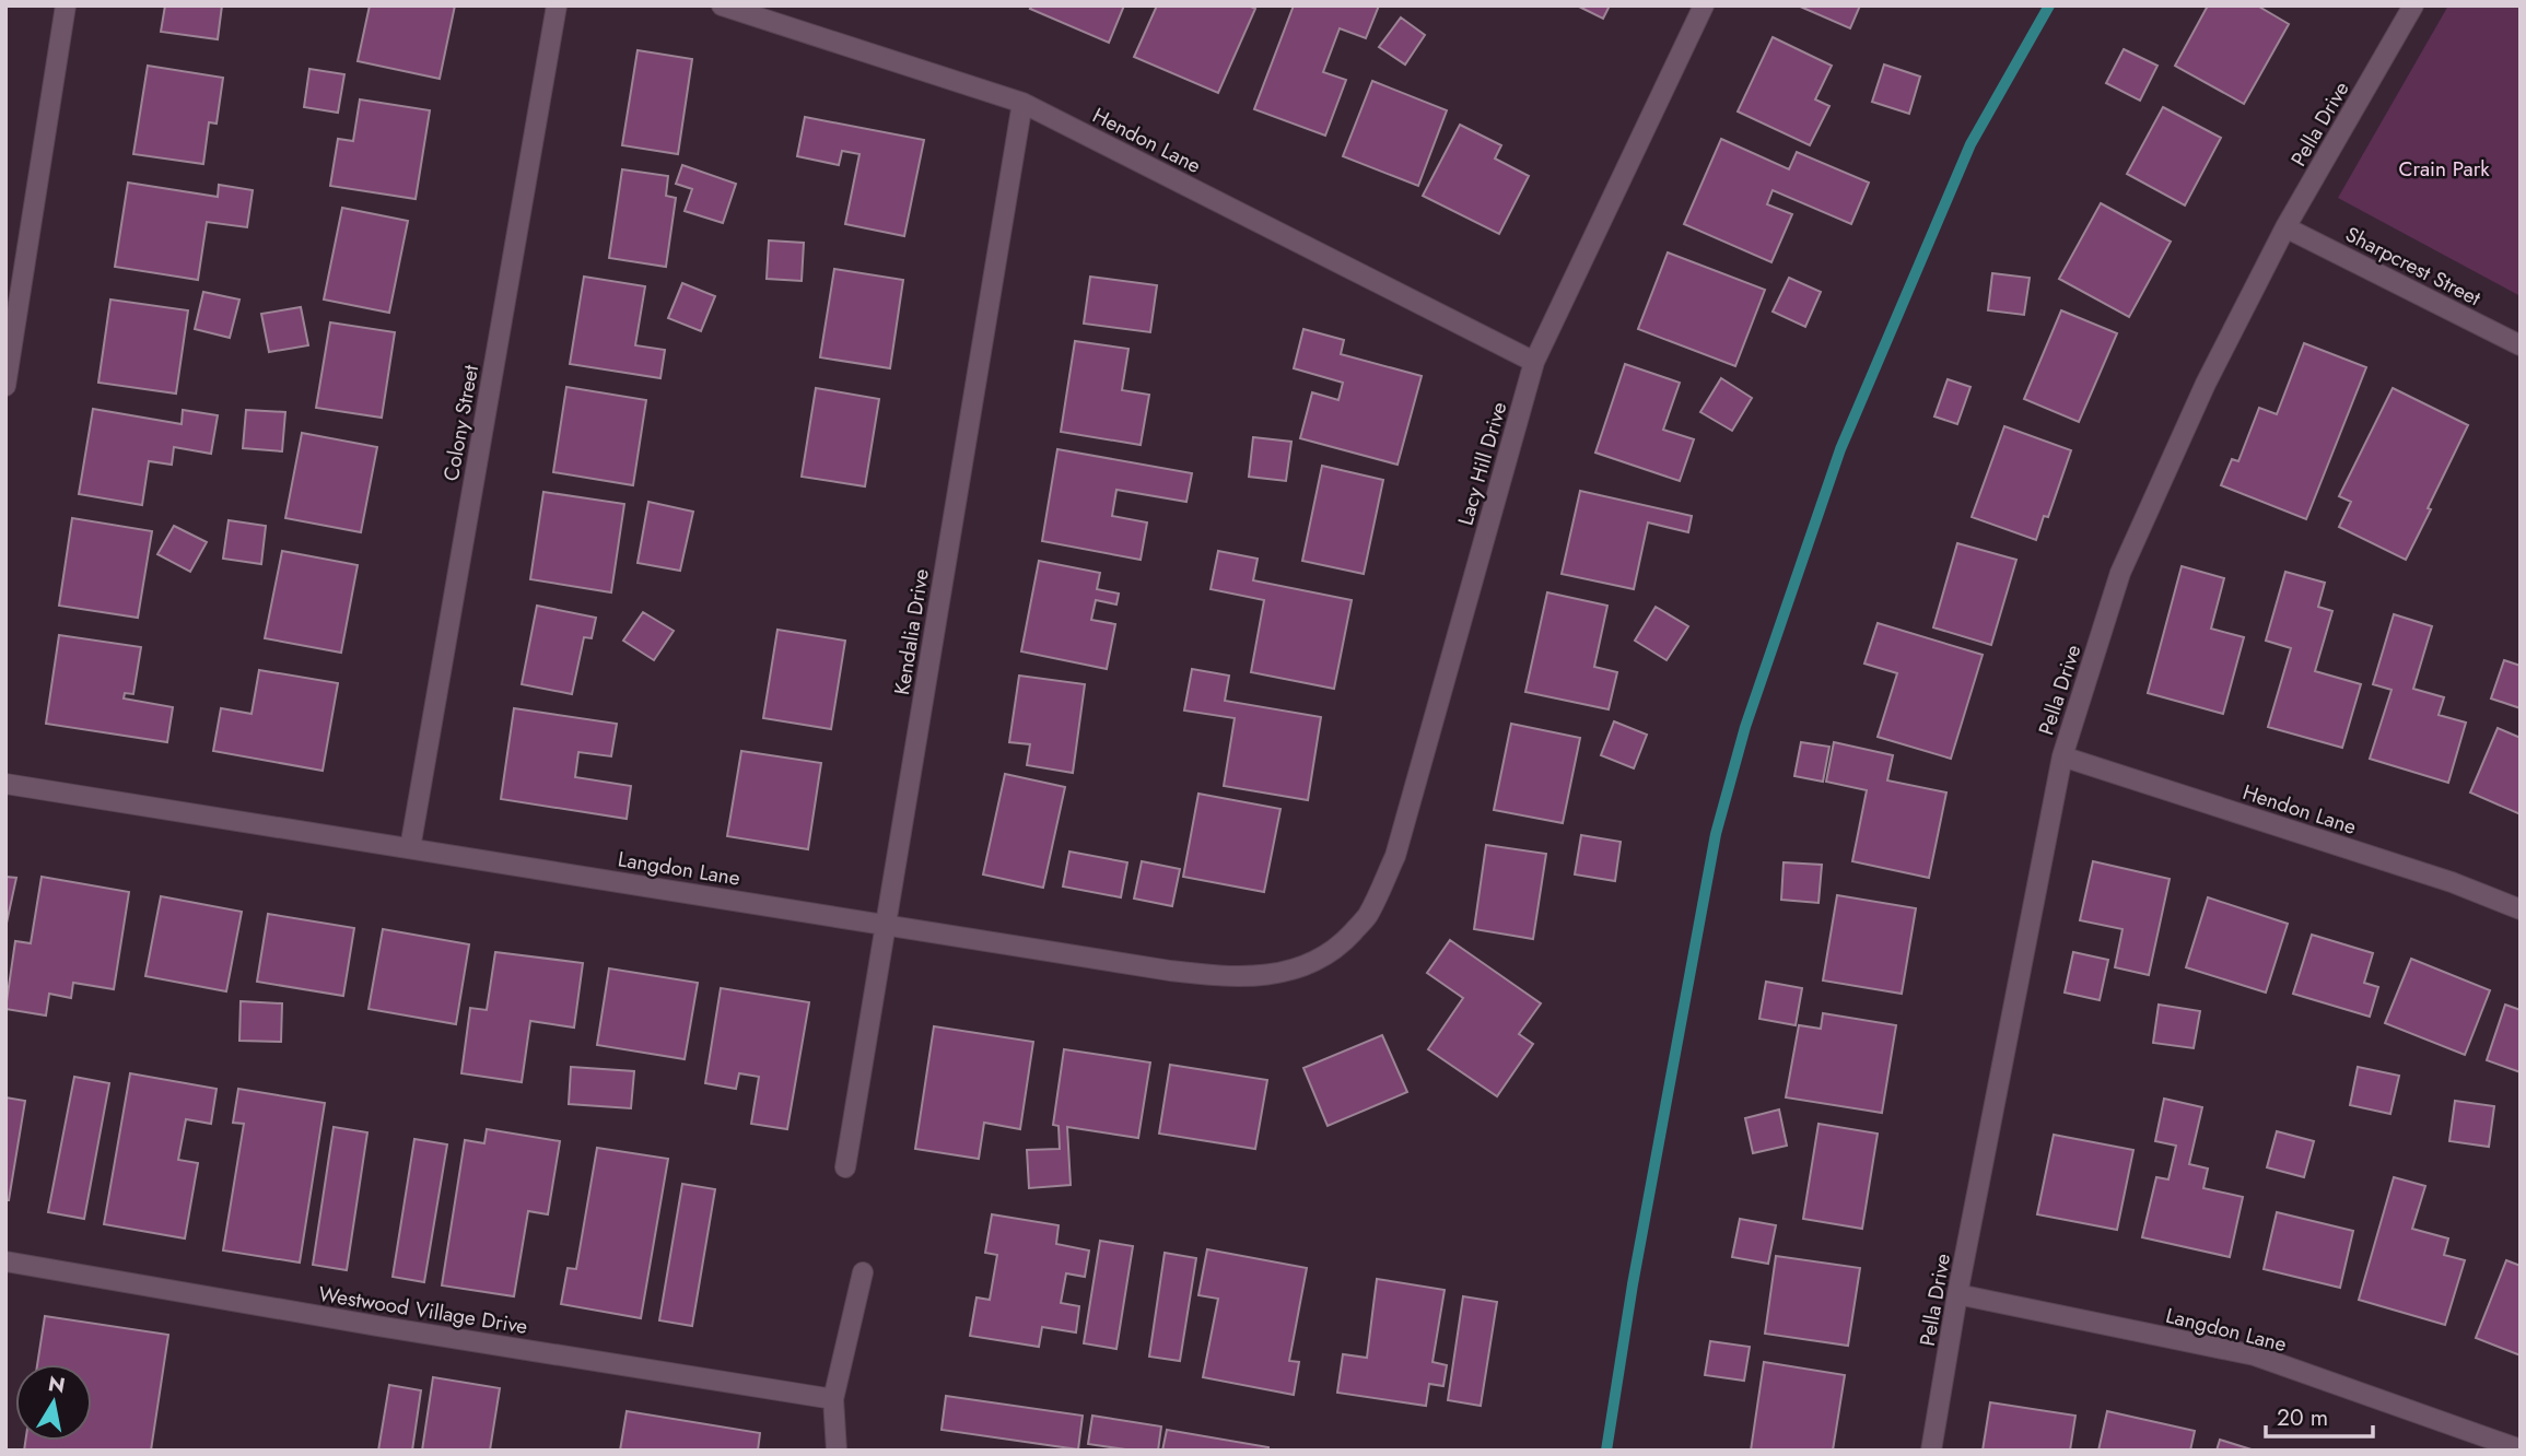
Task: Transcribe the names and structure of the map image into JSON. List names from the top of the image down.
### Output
{
  "streets": {
    "street": [
      "Pella Drive",
      "Hendon Lane",
      "Sharpcrest Street",
      "Colony Street",
      "Lacy Hill Drive",
      "Kendalia Drive",
      "Langdon Lane",
      "Westwood Village Drive"
    ]
  },
  "crossings": [
    ["Pella Drive", "Hendon Lane"],
    ["Pella Drive", "Sharpcrest Street"],
    ["Pella Drive", "Langdon Lane"],
    ["Hendon Lane", "Lacy Hill Drive"],
    ["Hendon Lane", "Kendalia Drive"],
    ["Colony Street", "Langdon Lane"],
    ["Lacy Hill Drive", "Langdon Lane"],
    ["Kendalia Drive", "Langdon Lane"]
  ],
  "parks": ["Crain Park"],
  "scale_bar": "20 m",
  "north": "top"
}
